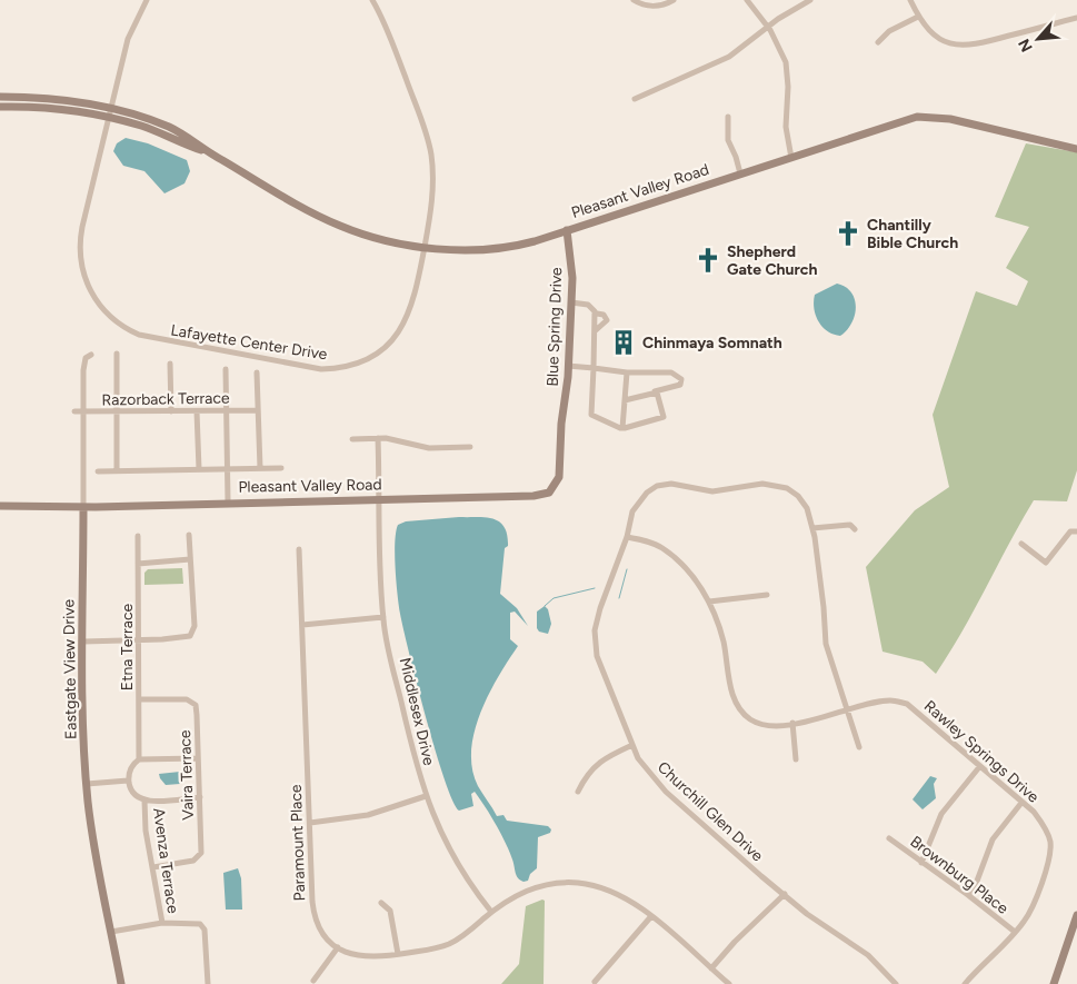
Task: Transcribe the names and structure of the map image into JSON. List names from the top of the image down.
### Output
{
  "streets": {
    "street": [
      "Pleasant Valley Road",
      "Blue Spring Drive",
      "Lafayette Center Drive",
      "Razorback Terrace",
      "Etna Terrace",
      "Eastgate View Drive",
      "Middlesex Drive",
      "Rawley Springs Drive",
      "Vaira Terrace",
      "Churchill Glen Drive",
      "Paramount Place",
      "Avenza Terrace",
      "Brownburg Place"
    ]
  },
  "crossings": [
    ["Pleasant Valley Road", "Blue Spring Drive"],
    ["Pleasant Valley Road", "Lafayette Center Drive"],
    ["Pleasant Valley Road", "Eastgate View Drive"],
    ["Pleasant Valley Road", "Middlesex Drive"],
    ["Razorback Terrace", "Eastgate View Drive"],
    ["Etna Terrace", "Vaira Terrace"],
    ["Rawley Springs Drive", "Churchill Glen Drive"],
    ["Rawley Springs Drive", "Brownburg Place"],
    ["Vaira Terrace", "Avenza Terrace"]
  ],
  "places": {
    "church": ["Chantilly Bible Church", "Shepherd Gate Church"],
    "building": ["Chinmaya Somnath"]
  },
  "north": "bottom left"
}
